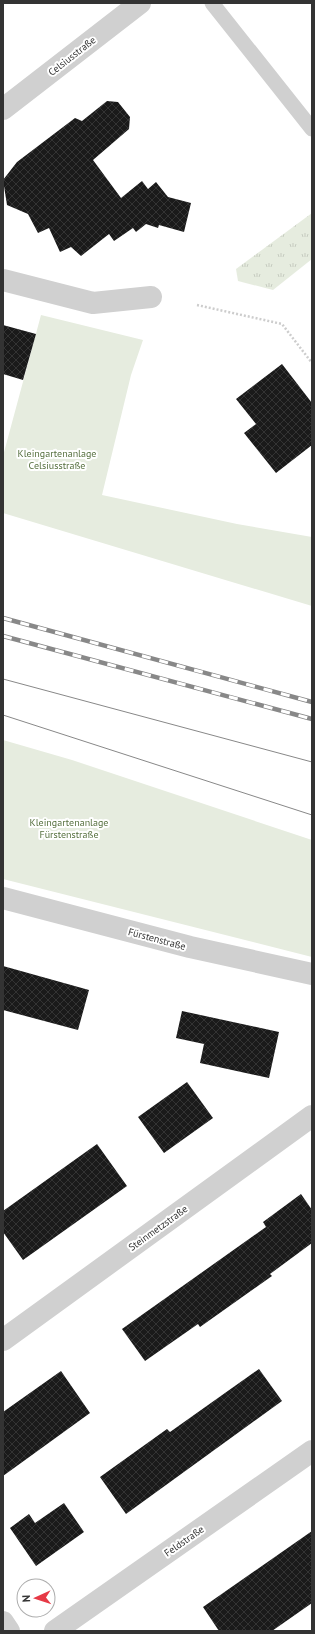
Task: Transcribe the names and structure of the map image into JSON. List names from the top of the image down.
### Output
{
  "streets": {
    "street": [
      "Celsiusstraße",
      "Fürstenstraße",
      "Steinmetzstraße",
      "Feldstraße"
    ]
  },
  "parks": ["Kleingartenanlage Celsiusstraße", "Kleingartenanlage Fürstenstraße"],
  "north": "left"
}
